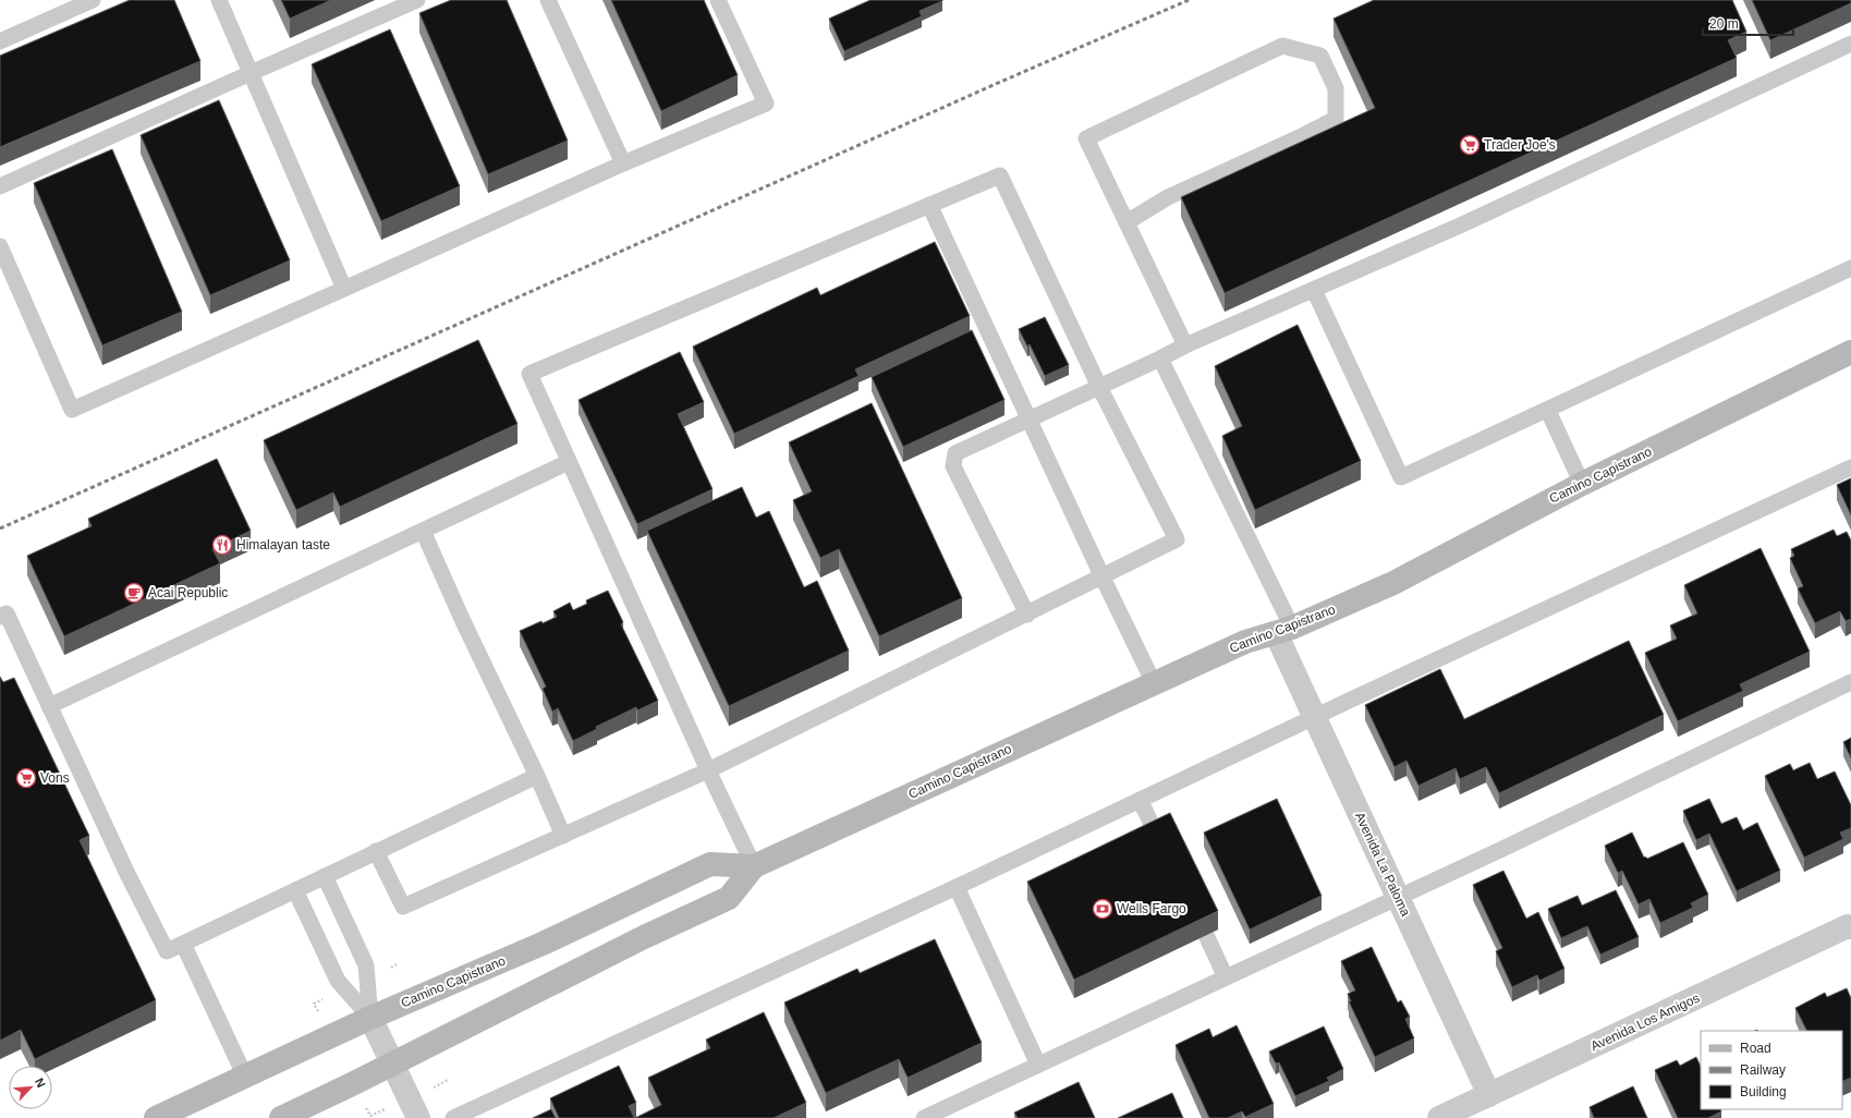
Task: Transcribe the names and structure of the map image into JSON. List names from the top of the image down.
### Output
{
  "streets": {
    "main road": ["Camino Capistrano"],
    "street": ["Avenida La Paloma", "Avenida Los Amigos"]
  },
  "crossings": [
    ["Camino Capistrano", "Avenida La Paloma"],
    ["Avenida La Paloma", "Avenida Los Amigos"]
  ],
  "places": {
    "supermarket": ["Trader Joe's", "Vons"],
    "restaurant": ["Himalayan taste"],
    "cafe": ["Acai Republic"],
    "bank": ["Wells Fargo"]
  },
  "legend": ["Road", "Railway", "Building"],
  "scale_bar": "20 m",
  "north": "top right"
}
